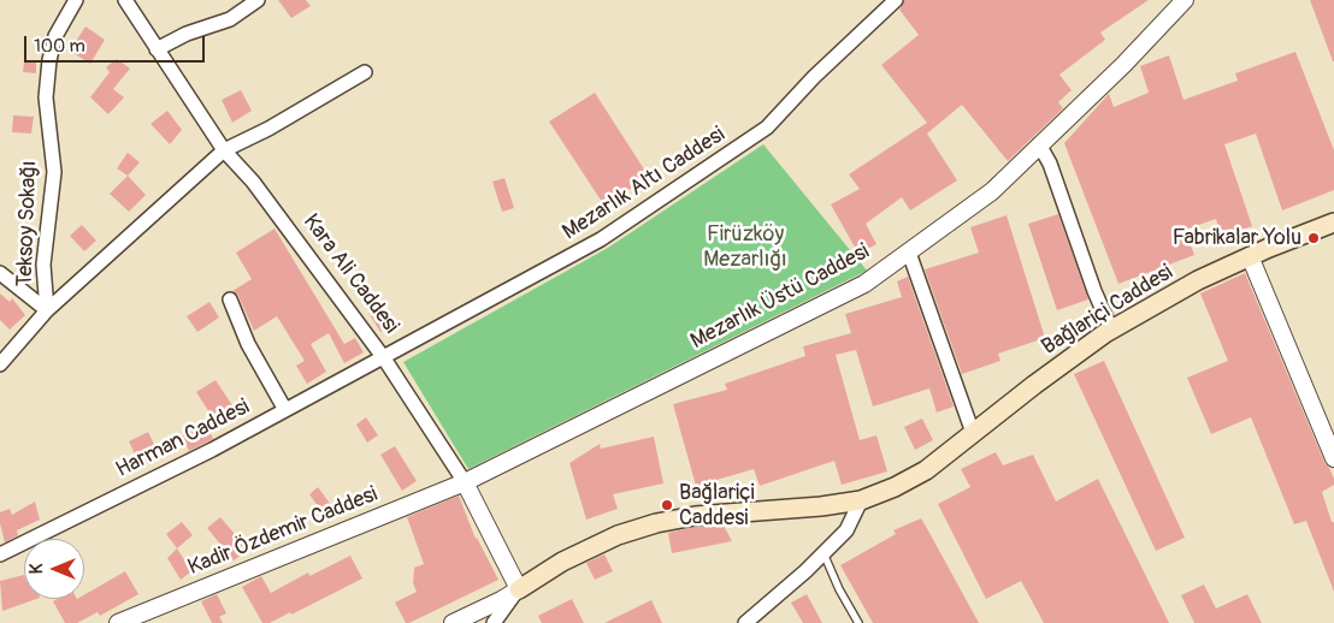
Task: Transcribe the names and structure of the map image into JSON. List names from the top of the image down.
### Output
{
  "streets": {
    "main road": ["Bağlariçi Caddesi"],
    "street": [
      "Mezarlık Altı Caddesi",
      "Teksoy Sokağı",
      "Kara Ali Caddesi",
      "Mezarlık Üstü Caddesi",
      "Harman Caddesi",
      "Kadir Özdemir Caddesi"
    ]
  },
  "crossings": [
    ["Mezarlık Altı Caddesi", "Kara Ali Caddesi"],
    ["Mezarlık Altı Caddesi", "Harman Caddesi"],
    ["Kara Ali Caddesi", "Mezarlık Üstü Caddesi"],
    ["Kara Ali Caddesi", "Bağlariçi Caddesi"],
    ["Kara Ali Caddesi", "Harman Caddesi"],
    ["Kara Ali Caddesi", "Kadir Özdemir Caddesi"],
    ["Mezarlık Üstü Caddesi", "Kadir Özdemir Caddesi"]
  ],
  "parks": ["Firüzköy Mezarlığı"],
  "places": ["Fabrikalar Yolu", "Bağlariçi Caddesi"],
  "scale_bar": "100 m",
  "north": "left"
}
